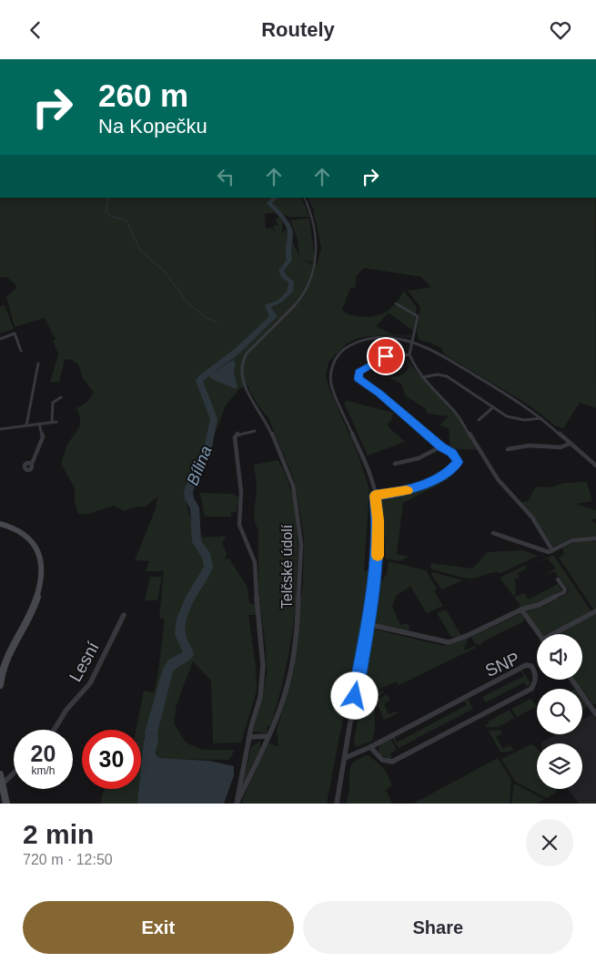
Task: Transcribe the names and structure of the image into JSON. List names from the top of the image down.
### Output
{
  "streets": {
    "street": ["Telčské údolí", "Lesní", "SNP"]
  },
  "water": ["Bílina"],
  "page": {
    "header": "Routely",
    "turn": ["260 m", "Na Kopečku"],
    "speed": "20 km/h",
    "limit": "30",
    "heading": ["2 min", "720 m · 12:50"],
    "buttons": ["Exit", "Share"]
  }
}
